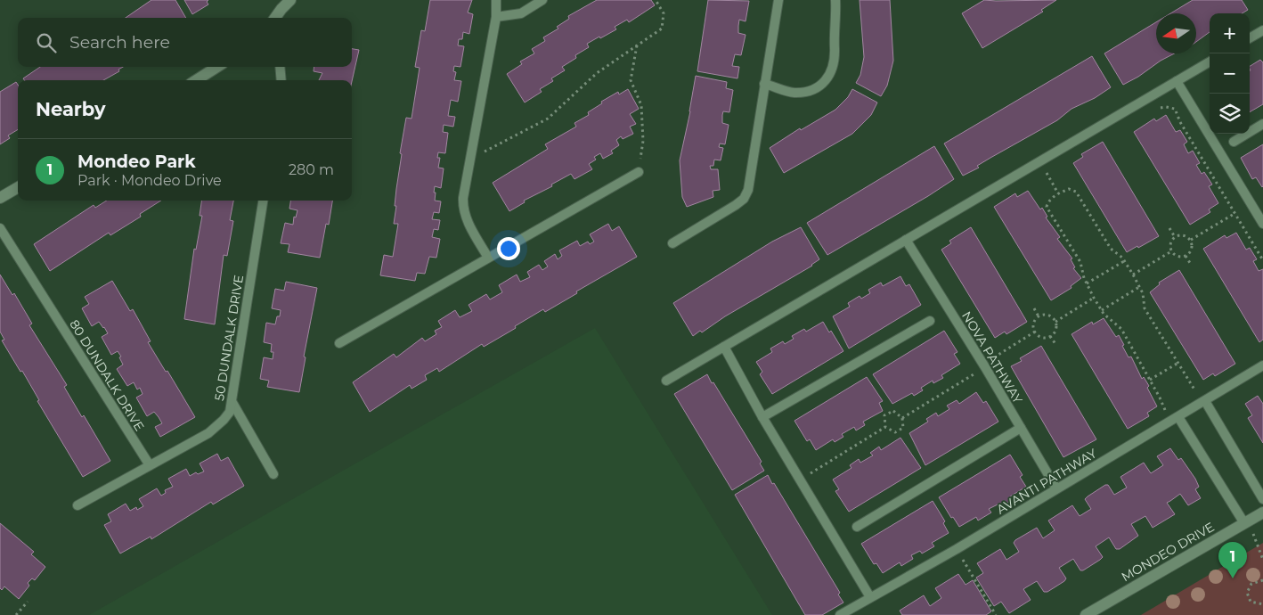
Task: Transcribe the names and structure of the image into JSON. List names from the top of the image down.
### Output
{
  "streets": {
    "street": ["MONDEO DRIVE"],
    "lane": [
      "50 DUNDALK DRIVE",
      "NOVA PATHWAY",
      "80 DUNDALK DRIVE",
      "AVANTI PATHWAY"
    ]
  },
  "crossings": [
    ["50 DUNDALK DRIVE", "80 DUNDALK DRIVE"],
    ["NOVA PATHWAY", "AVANTI PATHWAY"]
  ],
  "north": "left",
  "page": {
    "map_buttons": ["+", "−"],
    "search": "Search here",
    "heading": "Nearby",
    "list": [
      {
        "mark": "1",
        "name": "Mondeo Park",
        "note": "Park · Mondeo Drive",
        "value": "280 m"
      }
    ],
    "pins": "1"
  }
}
